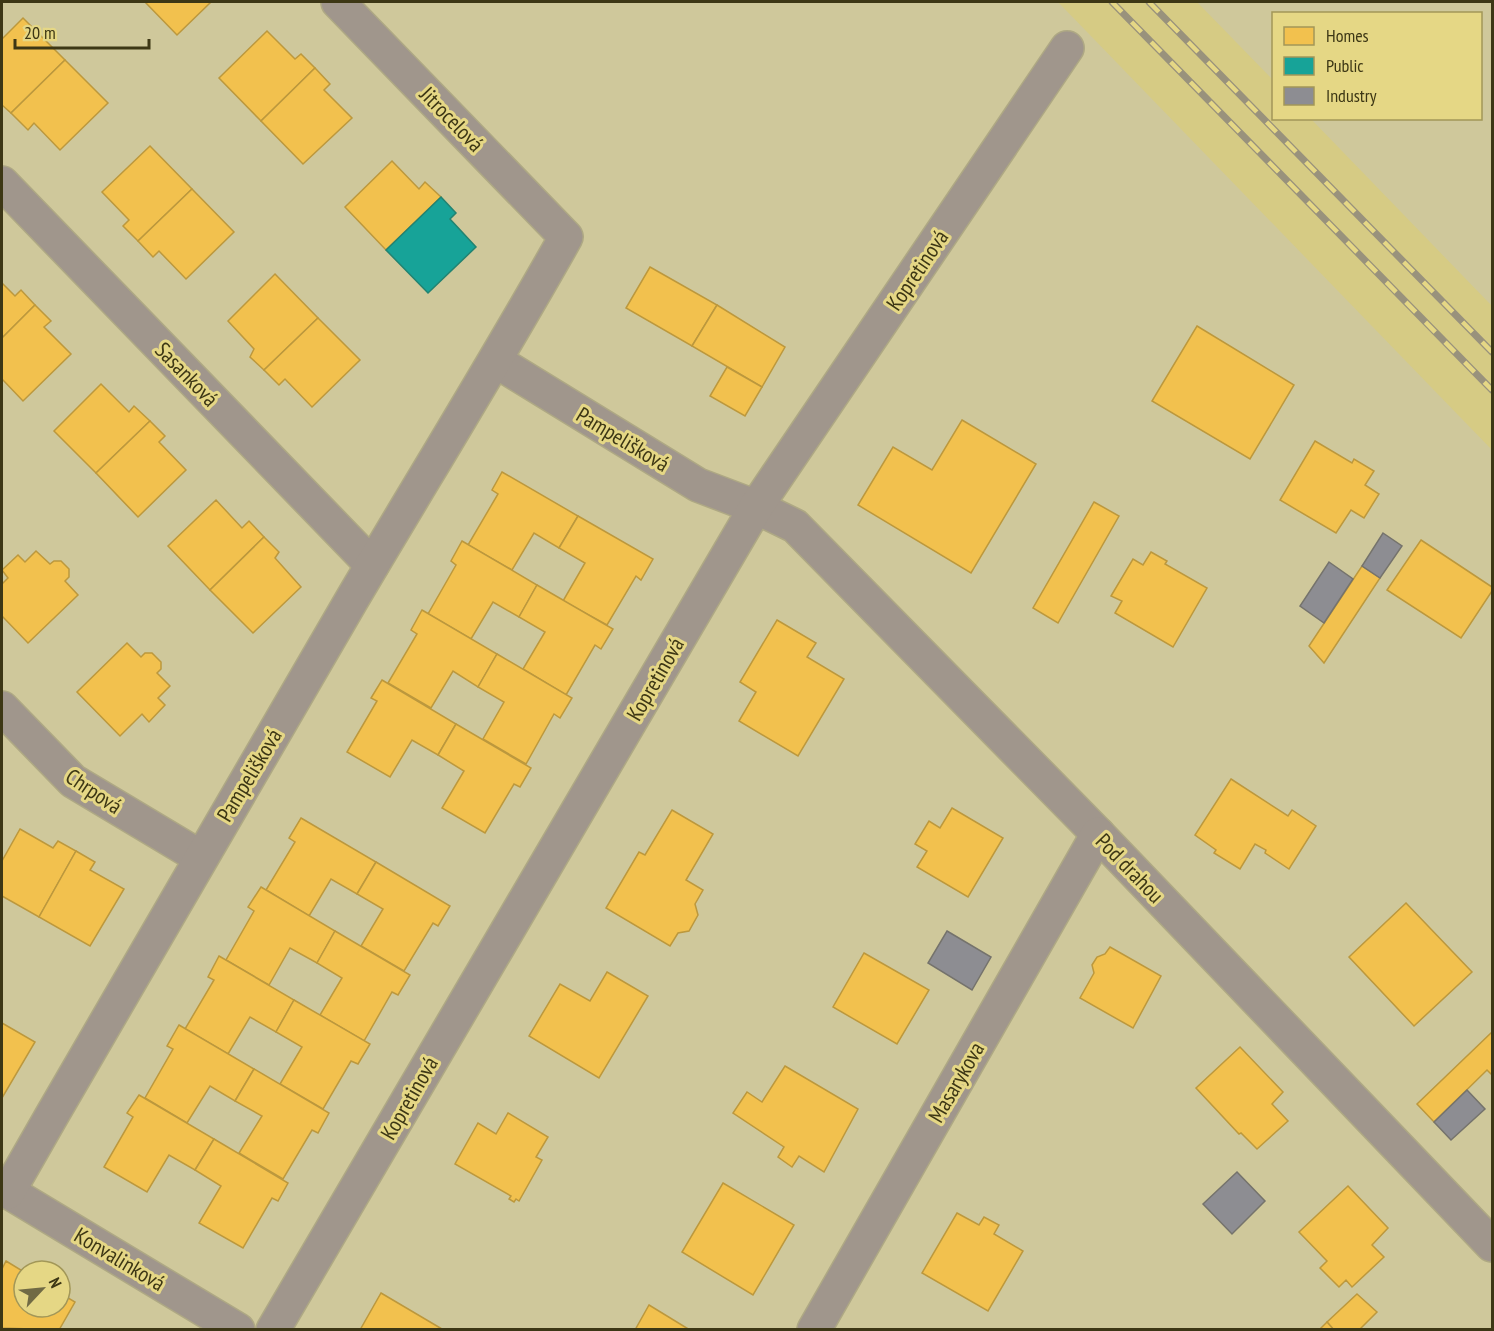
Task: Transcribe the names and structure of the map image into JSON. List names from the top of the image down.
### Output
{
  "streets": {
    "street": [
      "Jitrocelová",
      "Kopretinová",
      "Sasanková",
      "Pampelišková",
      "Chrpová",
      "Pod drahou",
      "Masarykova",
      "Konvalinková"
    ]
  },
  "crossings": [
    ["Jitrocelová", "Pampelišková"],
    ["Kopretinová", "Pampelišková"],
    ["Kopretinová", "Pod drahou"],
    ["Sasanková", "Pampelišková"],
    ["Pampelišková", "Chrpová"],
    ["Pampelišková", "Pod drahou"],
    ["Pampelišková", "Konvalinková"],
    ["Pod drahou", "Masarykova"]
  ],
  "legend": ["Homes", "Public", "Industry"],
  "scale_bar": "20 m",
  "north": "top right"
}
